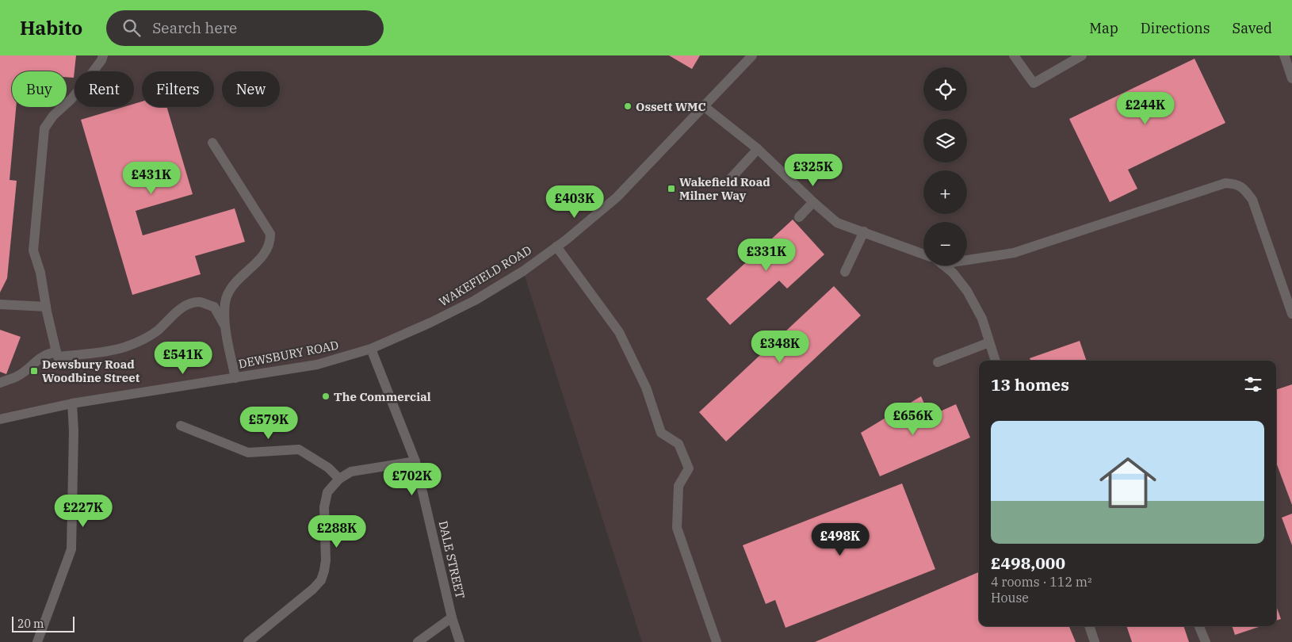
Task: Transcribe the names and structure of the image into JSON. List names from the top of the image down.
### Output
{
  "streets": {
    "street": ["WAKEFIELD ROAD", "DEWSBURY ROAD", "DALE STREET"]
  },
  "crossings": [
    ["WAKEFIELD ROAD", "DEWSBURY ROAD"],
    ["WAKEFIELD ROAD", "DALE STREET"],
    ["DEWSBURY ROAD", "DALE STREET"]
  ],
  "places": {
    "other": ["Ossett WMC", "The Commercial"],
    "transit": ["Wakefield Road Milner Way", "Dewsbury Road Woodbine Street"]
  },
  "scale_bar": "20 m",
  "page": {
    "header": "Habito",
    "search": "Search here",
    "nav": ["Map", "Directions", "Saved"],
    "map_buttons": ["+", "−"],
    "chip": [
      "Buy",
      "Rent",
      "Filters",
      "New"
    ],
    "price": [
      "£244K",
      "£325K",
      "£431K",
      "£403K",
      "£331K",
      "£348K",
      "£541K",
      "£656K",
      "£579K",
      "£702K",
      "£227K",
      "£288K",
      "£498K"
    ],
    "heading": "13 homes",
    "list": [
      {
        "name": "£498,000",
        "note": "4 rooms · 112 m² · House"
      }
    ],
    "scale": "20 m"
  }
}
